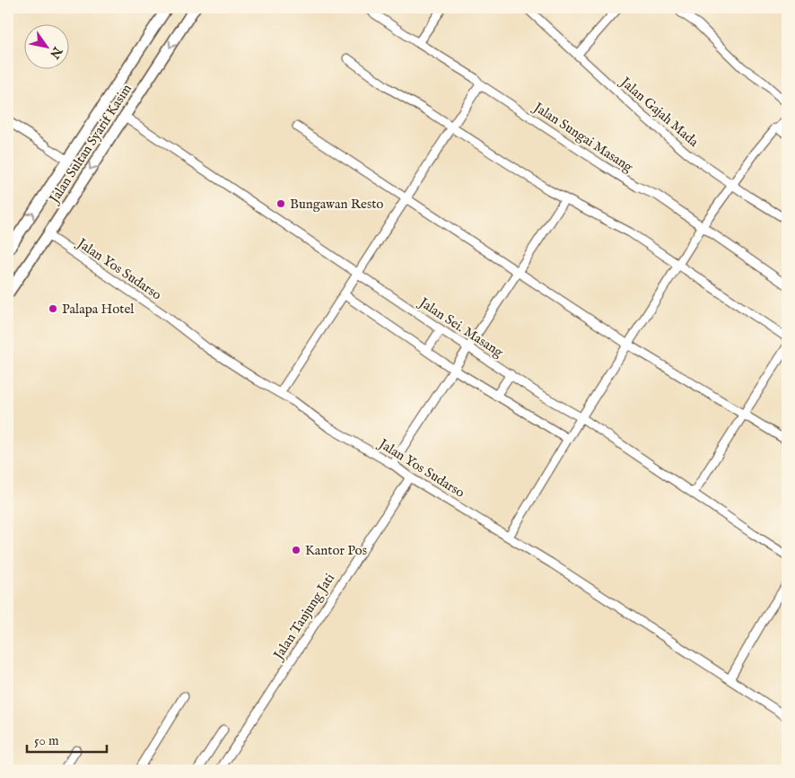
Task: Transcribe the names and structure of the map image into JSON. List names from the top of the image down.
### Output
{
  "streets": {
    "street": [
      "Jalan Gajah Mada",
      "Jalan Sungai Masang",
      "Jalan Sultan Syarif Kasim",
      "Jalan Yos Sudarso",
      "Jalan Sei. Masang",
      "Jalan Tanjung Jati"
    ]
  },
  "crossings": [
    ["Jalan Sultan Syarif Kasim", "Jalan Yos Sudarso"],
    ["Jalan Sultan Syarif Kasim", "Jalan Sei. Masang"],
    ["Jalan Yos Sudarso", "Jalan Tanjung Jati"]
  ],
  "places": ["Bungawan Resto", "Palapa Hotel", "Kantor Pos"],
  "scale_bar": "50 m",
  "north": "bottom right"
}
